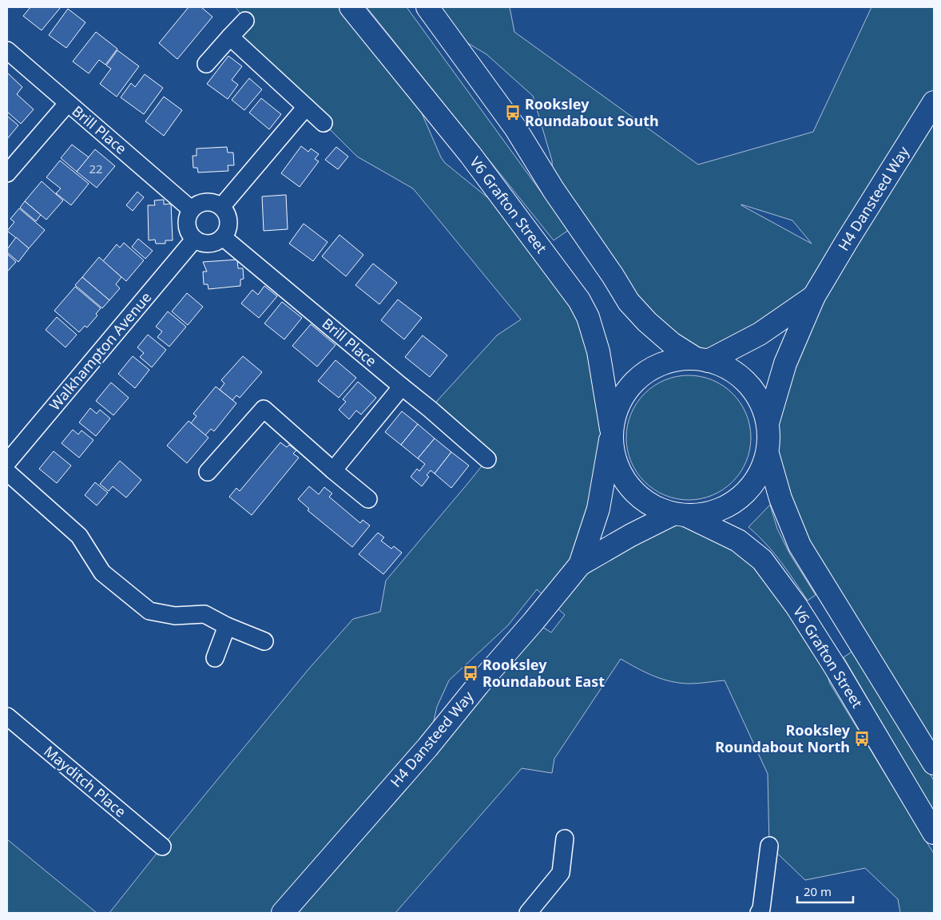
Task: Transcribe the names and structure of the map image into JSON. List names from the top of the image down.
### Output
{
  "streets": {
    "street": [
      "Brill Place",
      "H4 Dansteed Way",
      "V6 Grafton Street",
      "Walkhampton Avenue",
      "Mayditch Place"
    ]
  },
  "crossings": [
    ["Brill Place", "Walkhampton Avenue"],
    ["H4 Dansteed Way", "V6 Grafton Street"]
  ],
  "places": {
    "bus stop": ["Rooksley Roundabout South", "Rooksley Roundabout East", "Rooksley Roundabout North"]
  },
  "house_numbers": ["22"],
  "scale_bar": "20 m"
}
